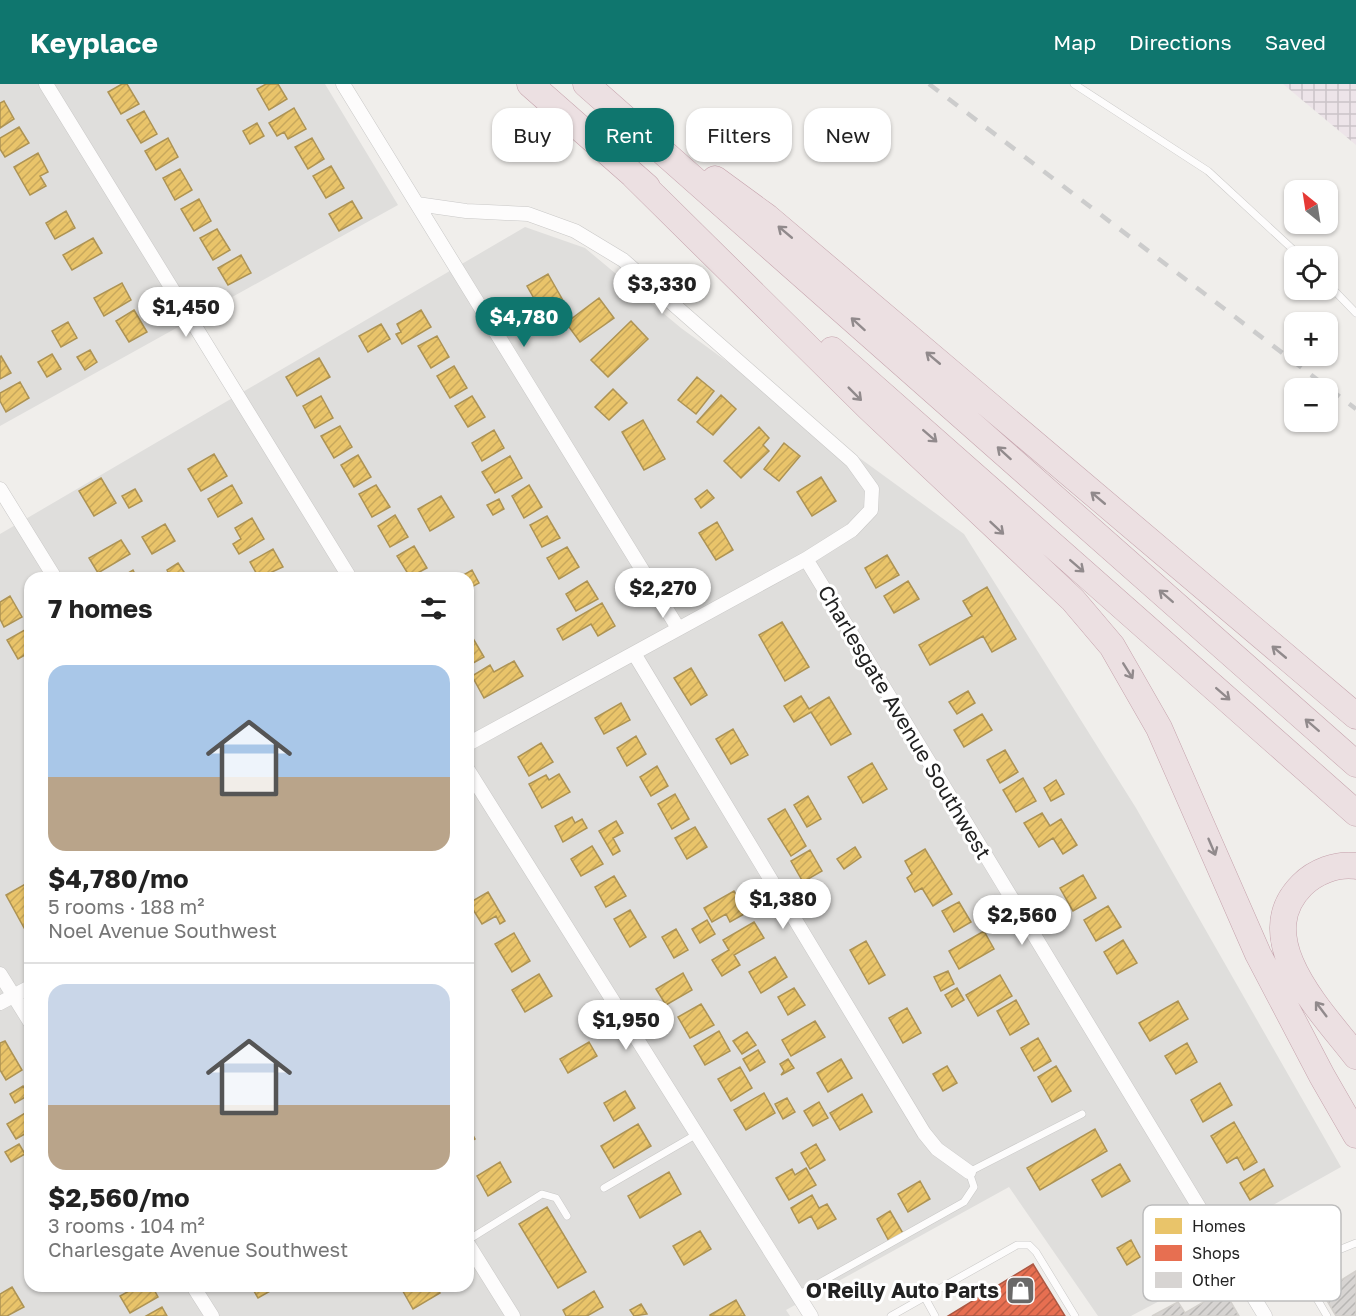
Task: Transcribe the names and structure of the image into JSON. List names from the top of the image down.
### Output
{
  "streets": {
    "street": ["Charlesgate Avenue Southwest"]
  },
  "places": {
    "shop": ["O'Reilly Auto Parts"]
  },
  "legend": ["Homes", "Shops", "Other"],
  "north": "top left",
  "page": {
    "header": "Keyplace",
    "nav": ["Map", "Directions", "Saved"],
    "chip": [
      "Buy",
      "Rent",
      "Filters",
      "New"
    ],
    "map_buttons": ["+", "−"],
    "price": [
      "$3,330",
      "$1,450",
      "$4,780",
      "$2,270",
      "$1,380",
      "$2,560",
      "$1,950"
    ],
    "heading": "7 homes",
    "list": [
      {
        "name": "$4,780/mo",
        "note": "5 rooms · 188 m² · Noel Avenue Southwest"
      },
      {
        "name": "$2,560/mo",
        "note": "3 rooms · 104 m² · Charlesgate Avenue Southwest"
      }
    ]
  }
}
